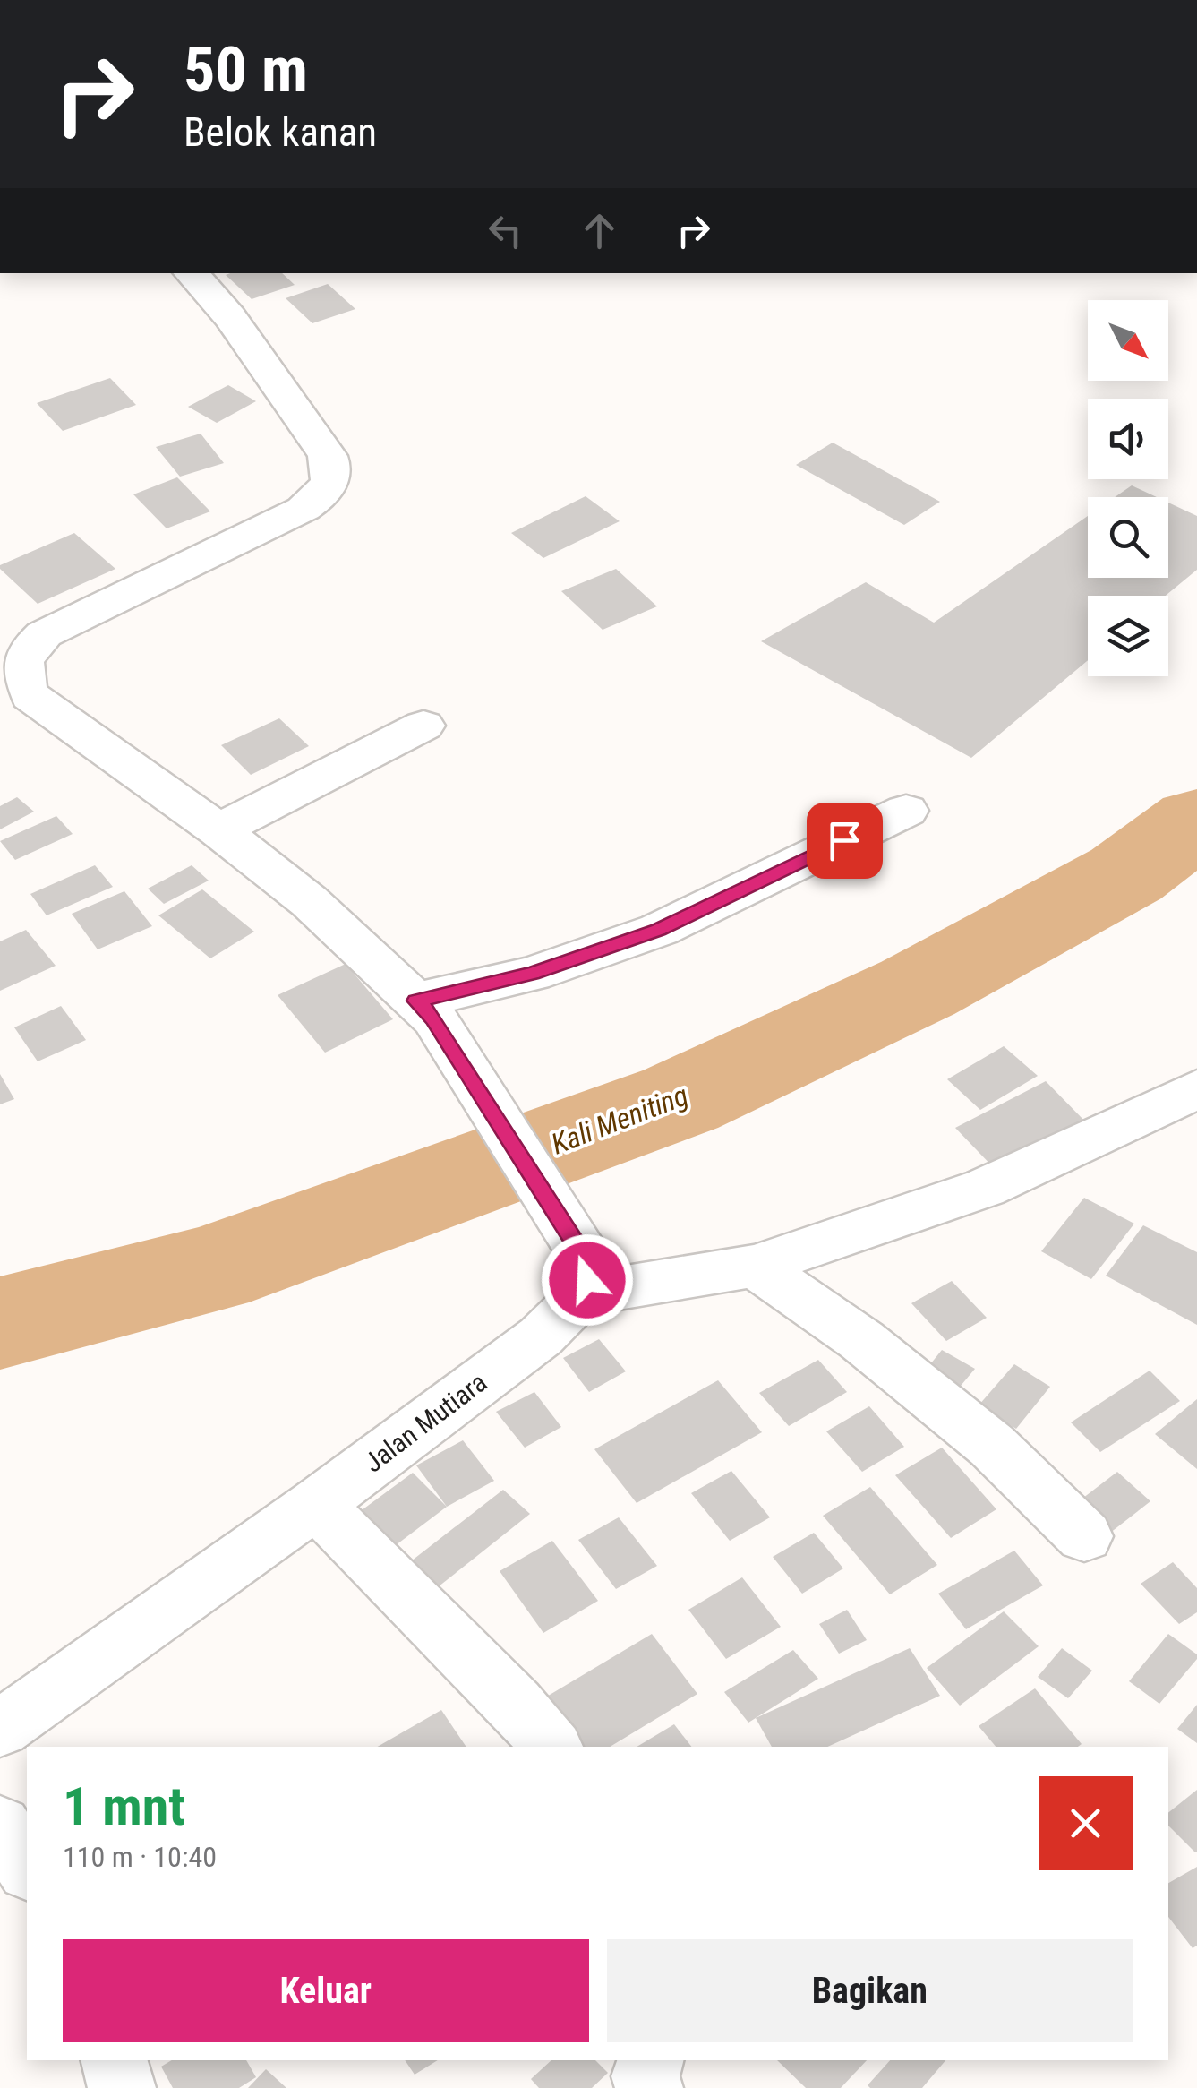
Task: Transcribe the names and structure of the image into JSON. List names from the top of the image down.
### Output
{
  "streets": {
    "street": ["Jalan Mutiara"]
  },
  "water": ["Kali Meniting"],
  "north": "bottom right",
  "page": {
    "turn": ["50 m", "Belok kanan"],
    "heading": ["1 mnt", "110 m · 10:40"],
    "buttons": ["Keluar", "Bagikan"]
  }
}
